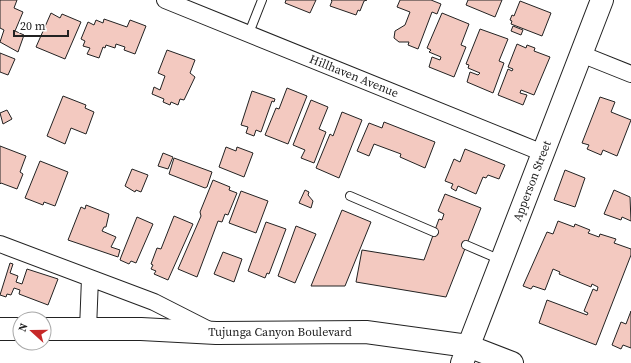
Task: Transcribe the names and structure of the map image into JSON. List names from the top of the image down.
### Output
{
  "streets": {
    "street": ["Hillhaven Avenue", "Apperson Street", "Tujunga Canyon Boulevard"]
  },
  "crossings": [
    ["Hillhaven Avenue", "Apperson Street"],
    ["Apperson Street", "Tujunga Canyon Boulevard"]
  ],
  "scale_bar": "20 m",
  "north": "left"
}
